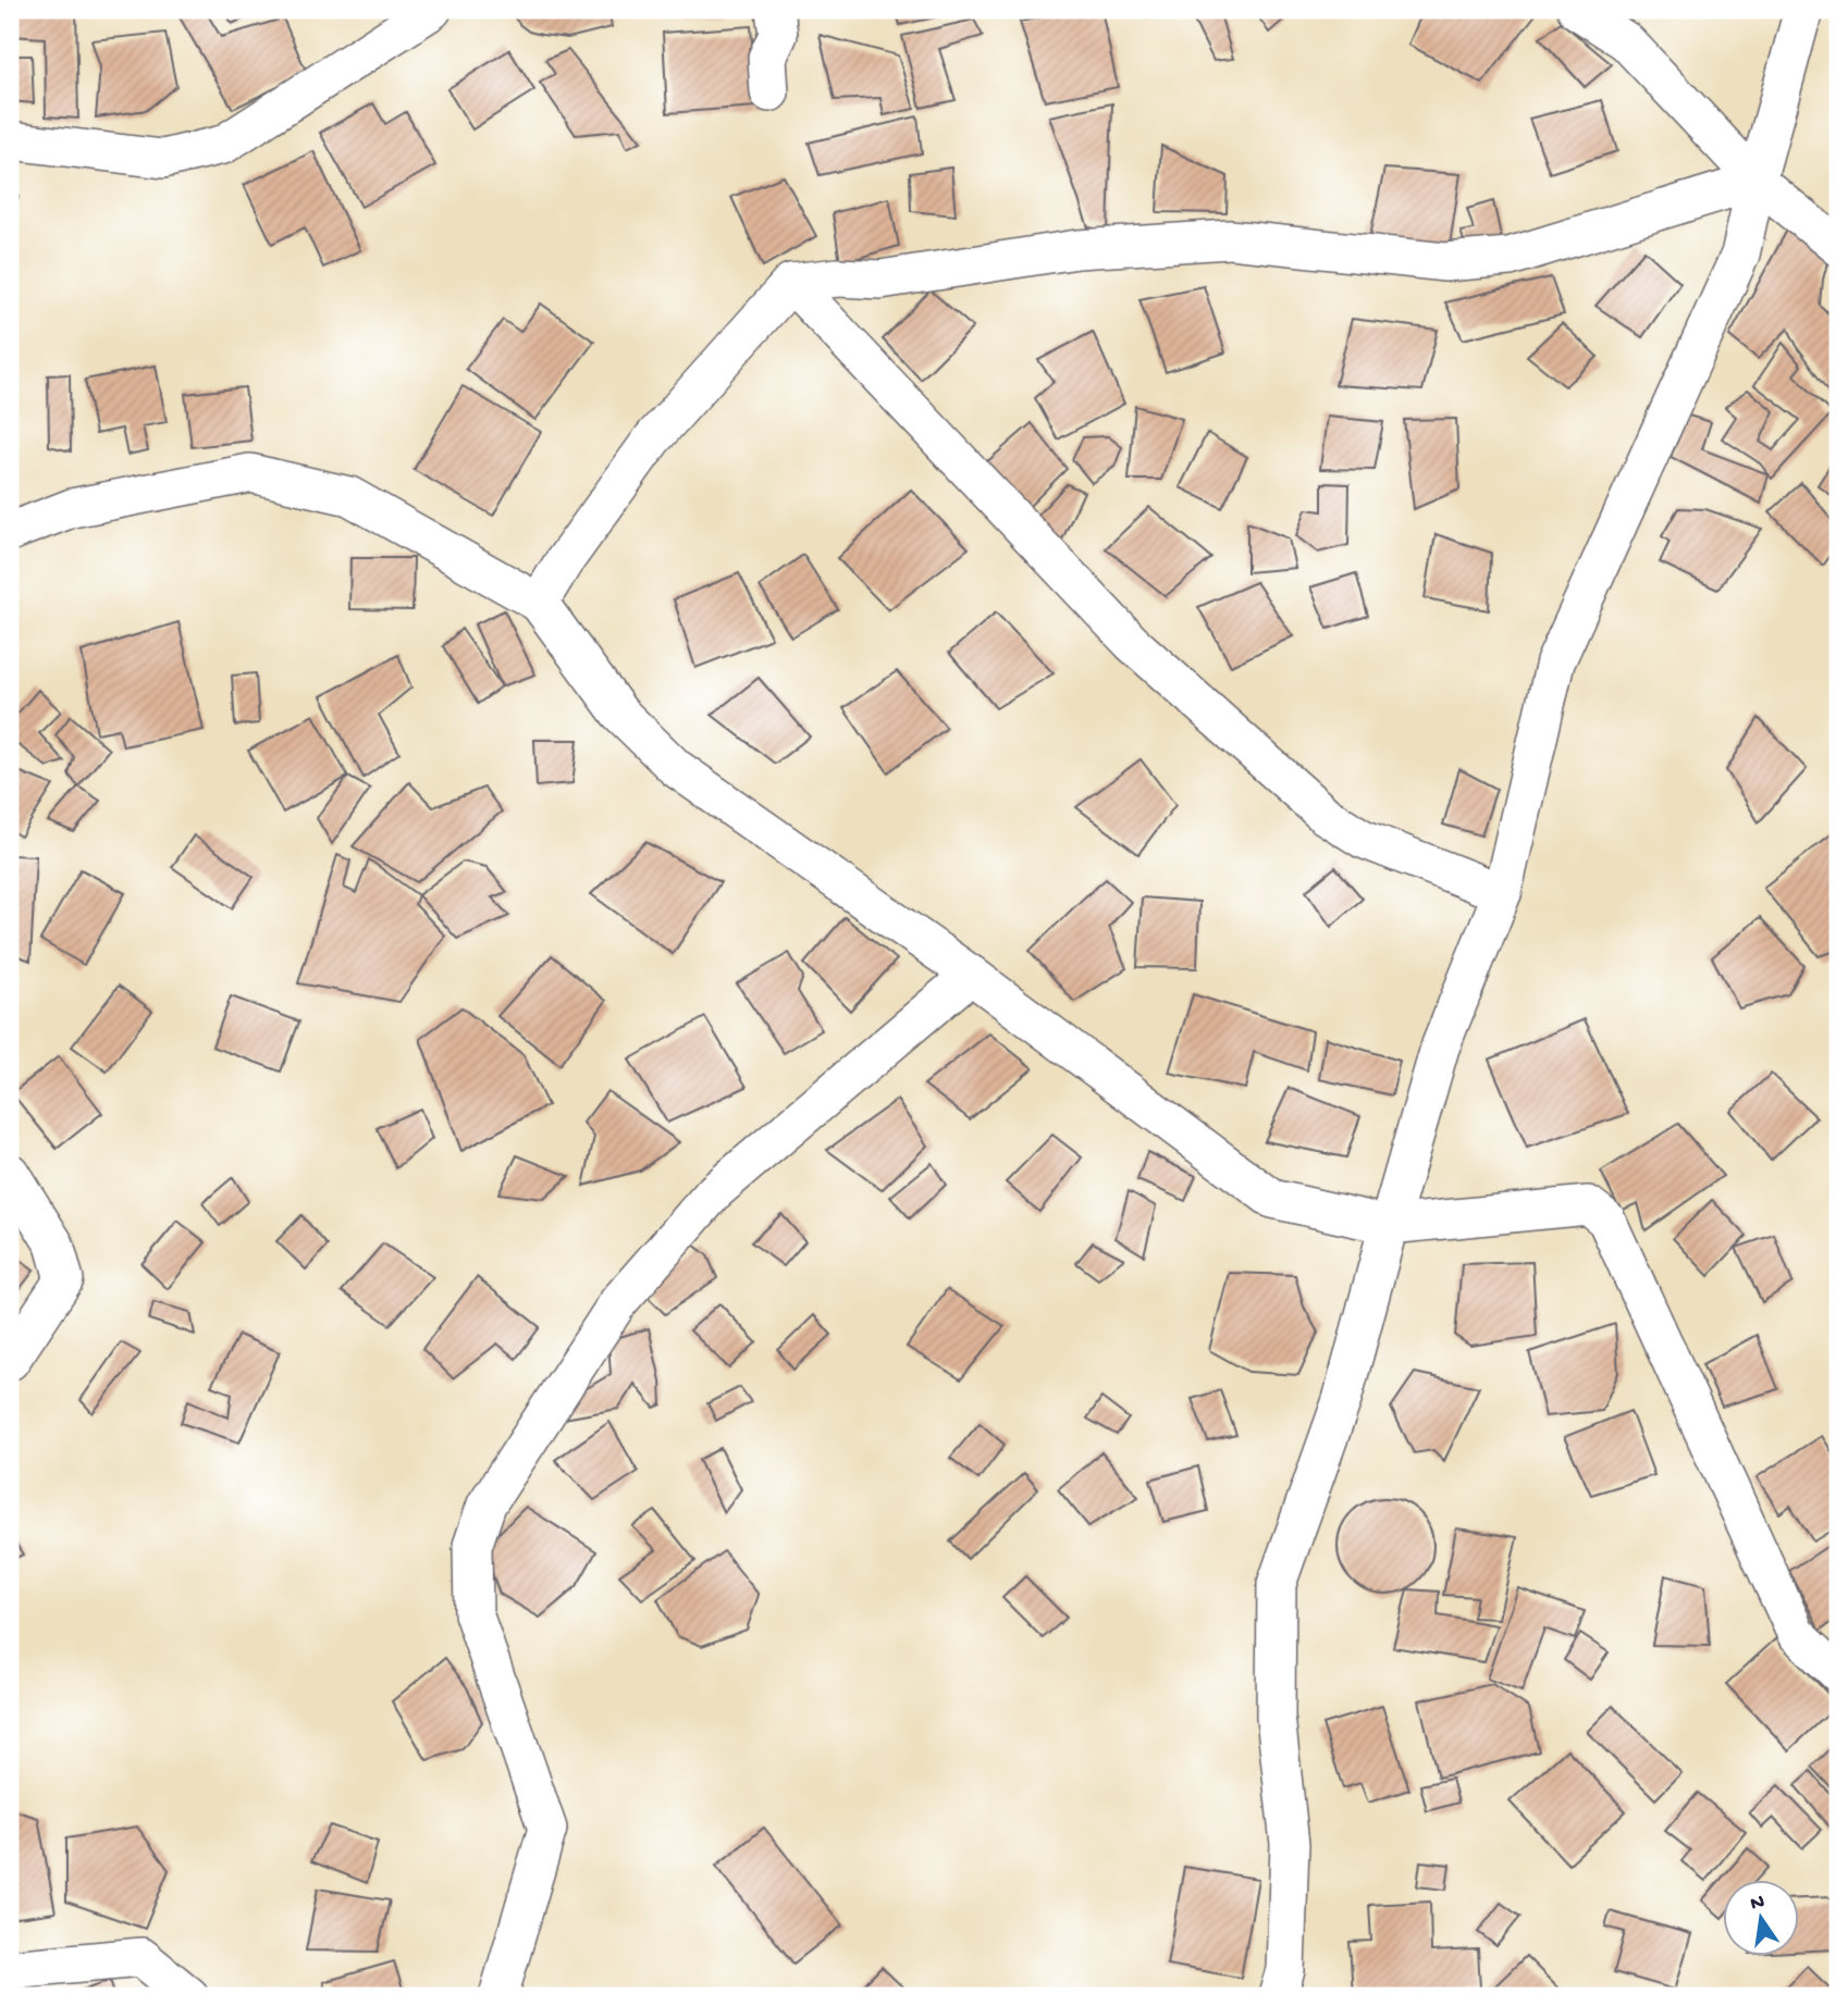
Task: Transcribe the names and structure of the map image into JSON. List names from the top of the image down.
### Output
{
  "north": "top"
}
